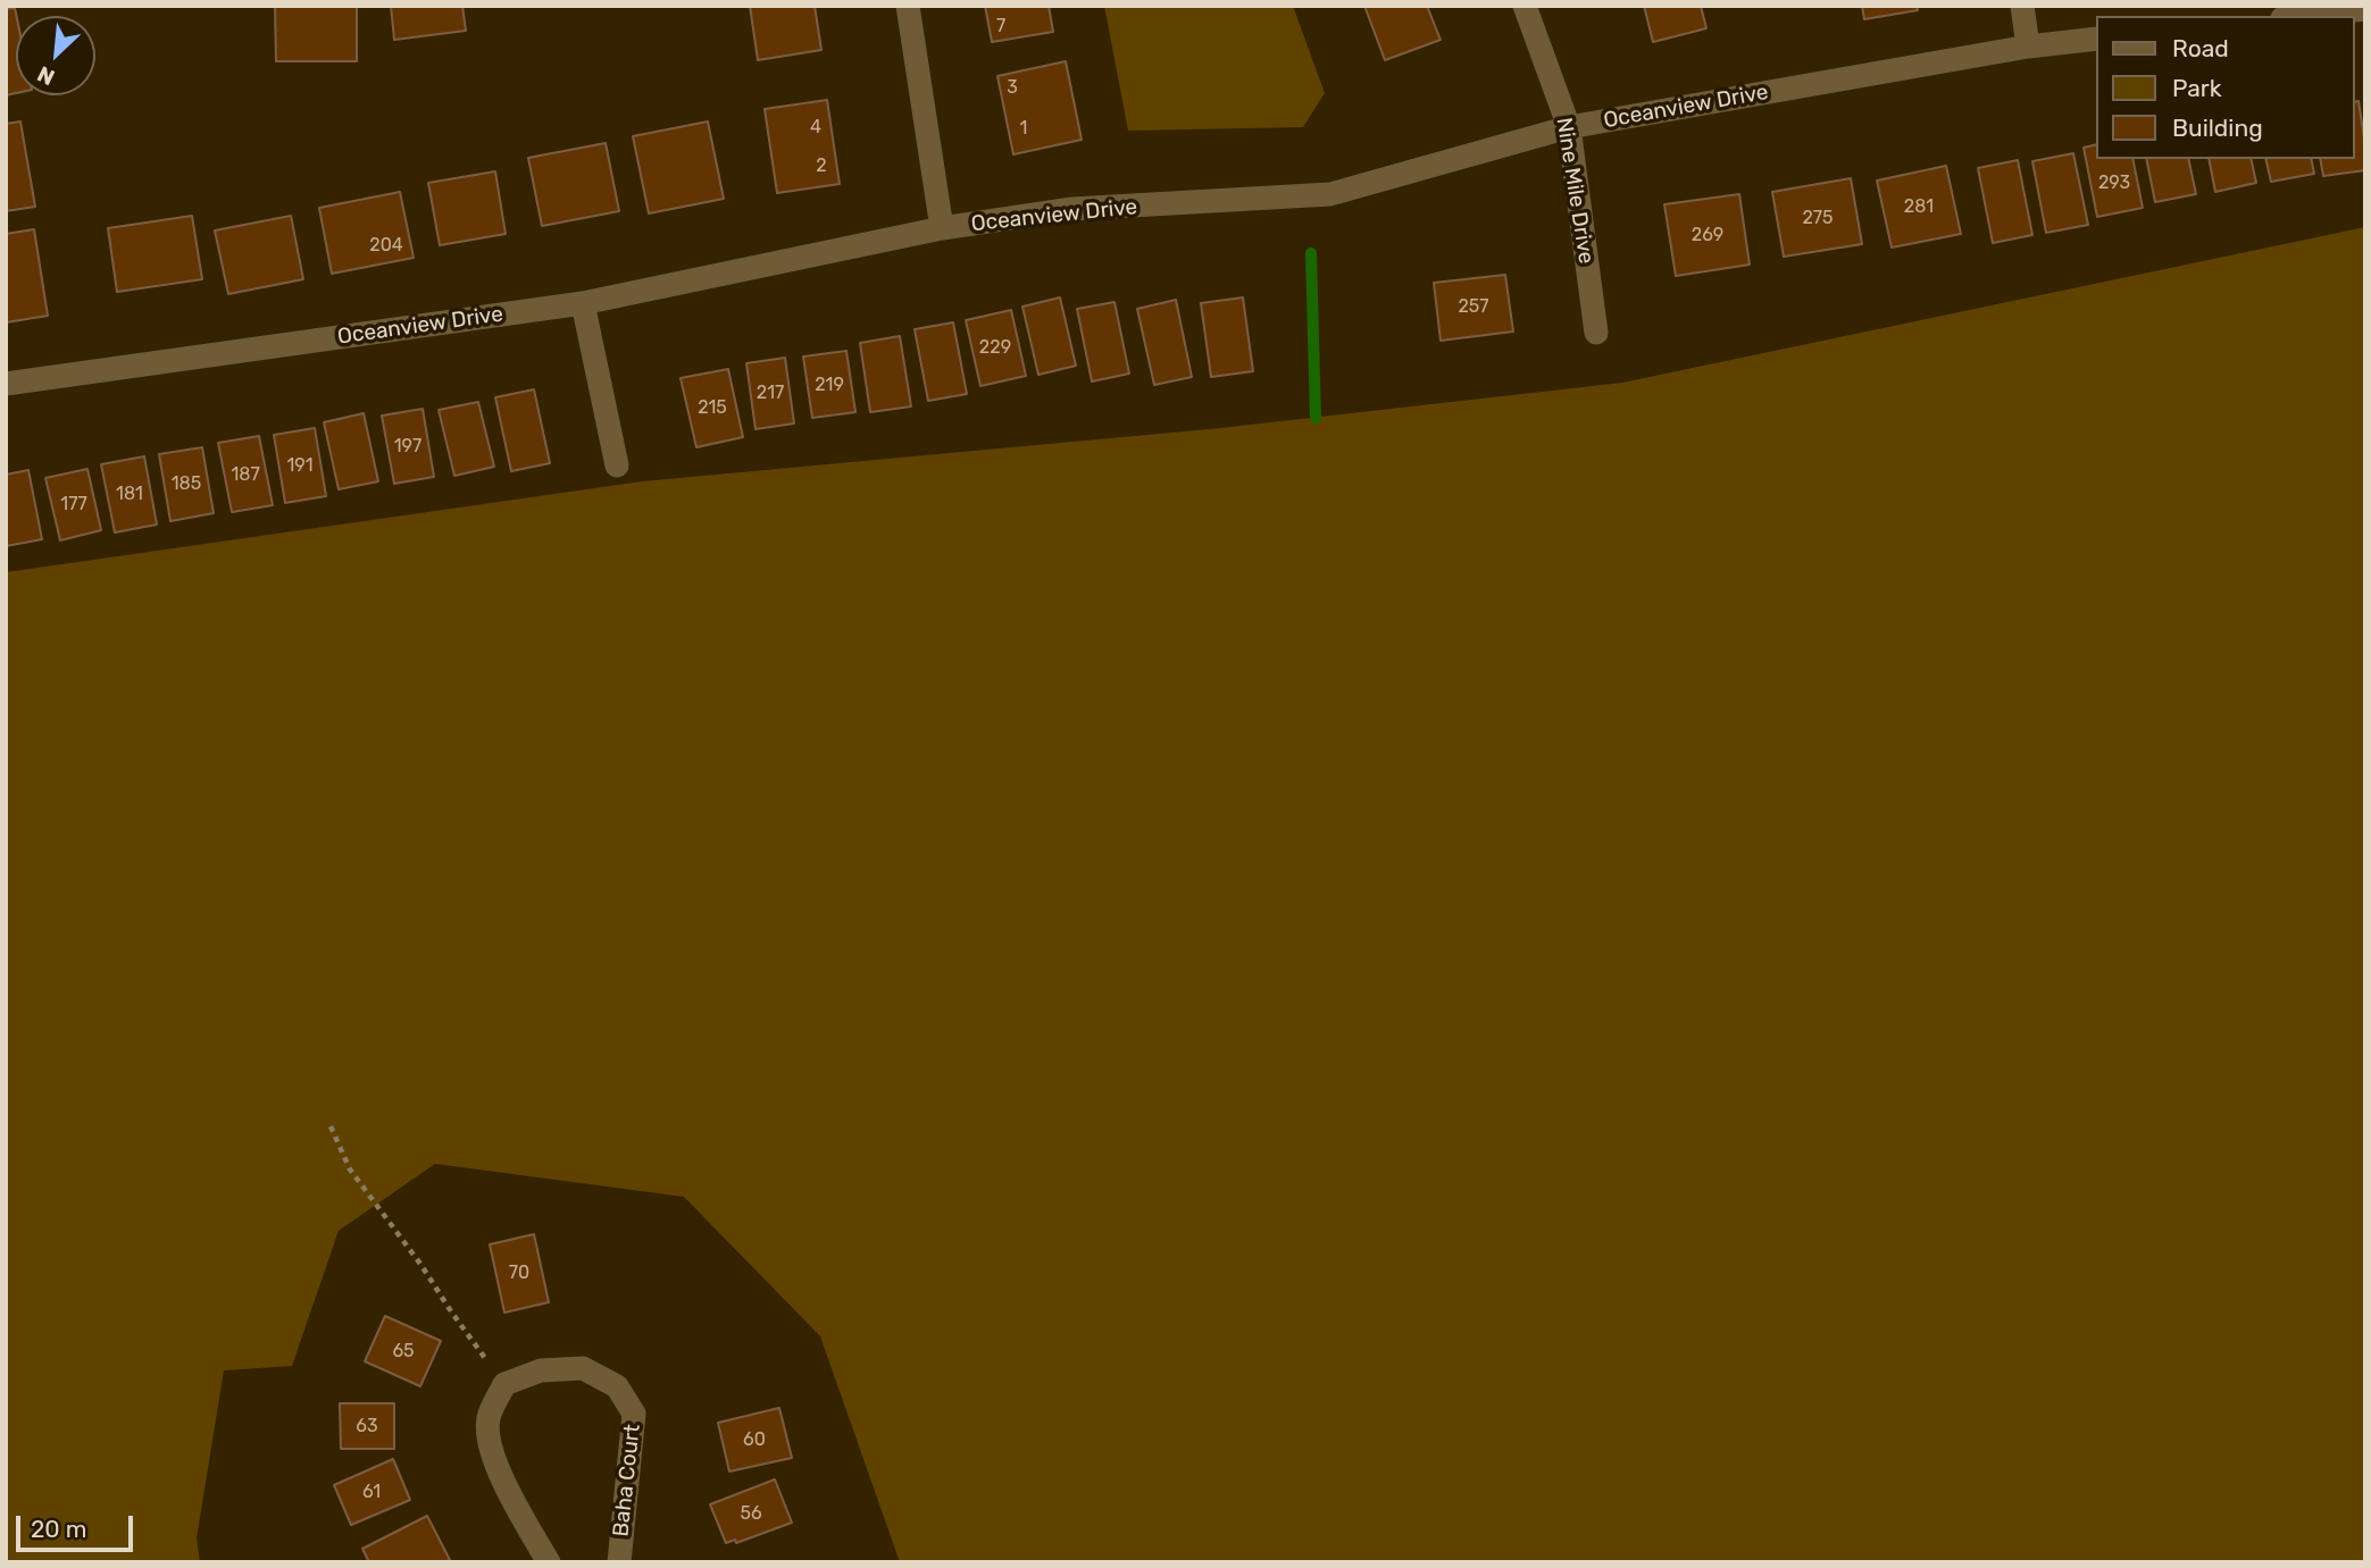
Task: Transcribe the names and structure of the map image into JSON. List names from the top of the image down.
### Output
{
  "streets": {
    "street": ["Oceanview Drive", "Nine Mile Drive", "Baha Court"]
  },
  "crossings": [
    ["Oceanview Drive", "Nine Mile Drive"]
  ],
  "house_numbers": [
    "7",
    "3",
    "4",
    "1",
    "2",
    "293",
    "281",
    "275",
    "269",
    "204",
    "257",
    "229",
    "219",
    "217",
    "215",
    "197",
    "191",
    "187",
    "185",
    "181",
    "177",
    "70",
    "65",
    "63",
    "60",
    "61",
    "56"
  ],
  "legend": ["Road", "Park", "Building"],
  "scale_bar": "20 m",
  "north": "bottom left"
}
